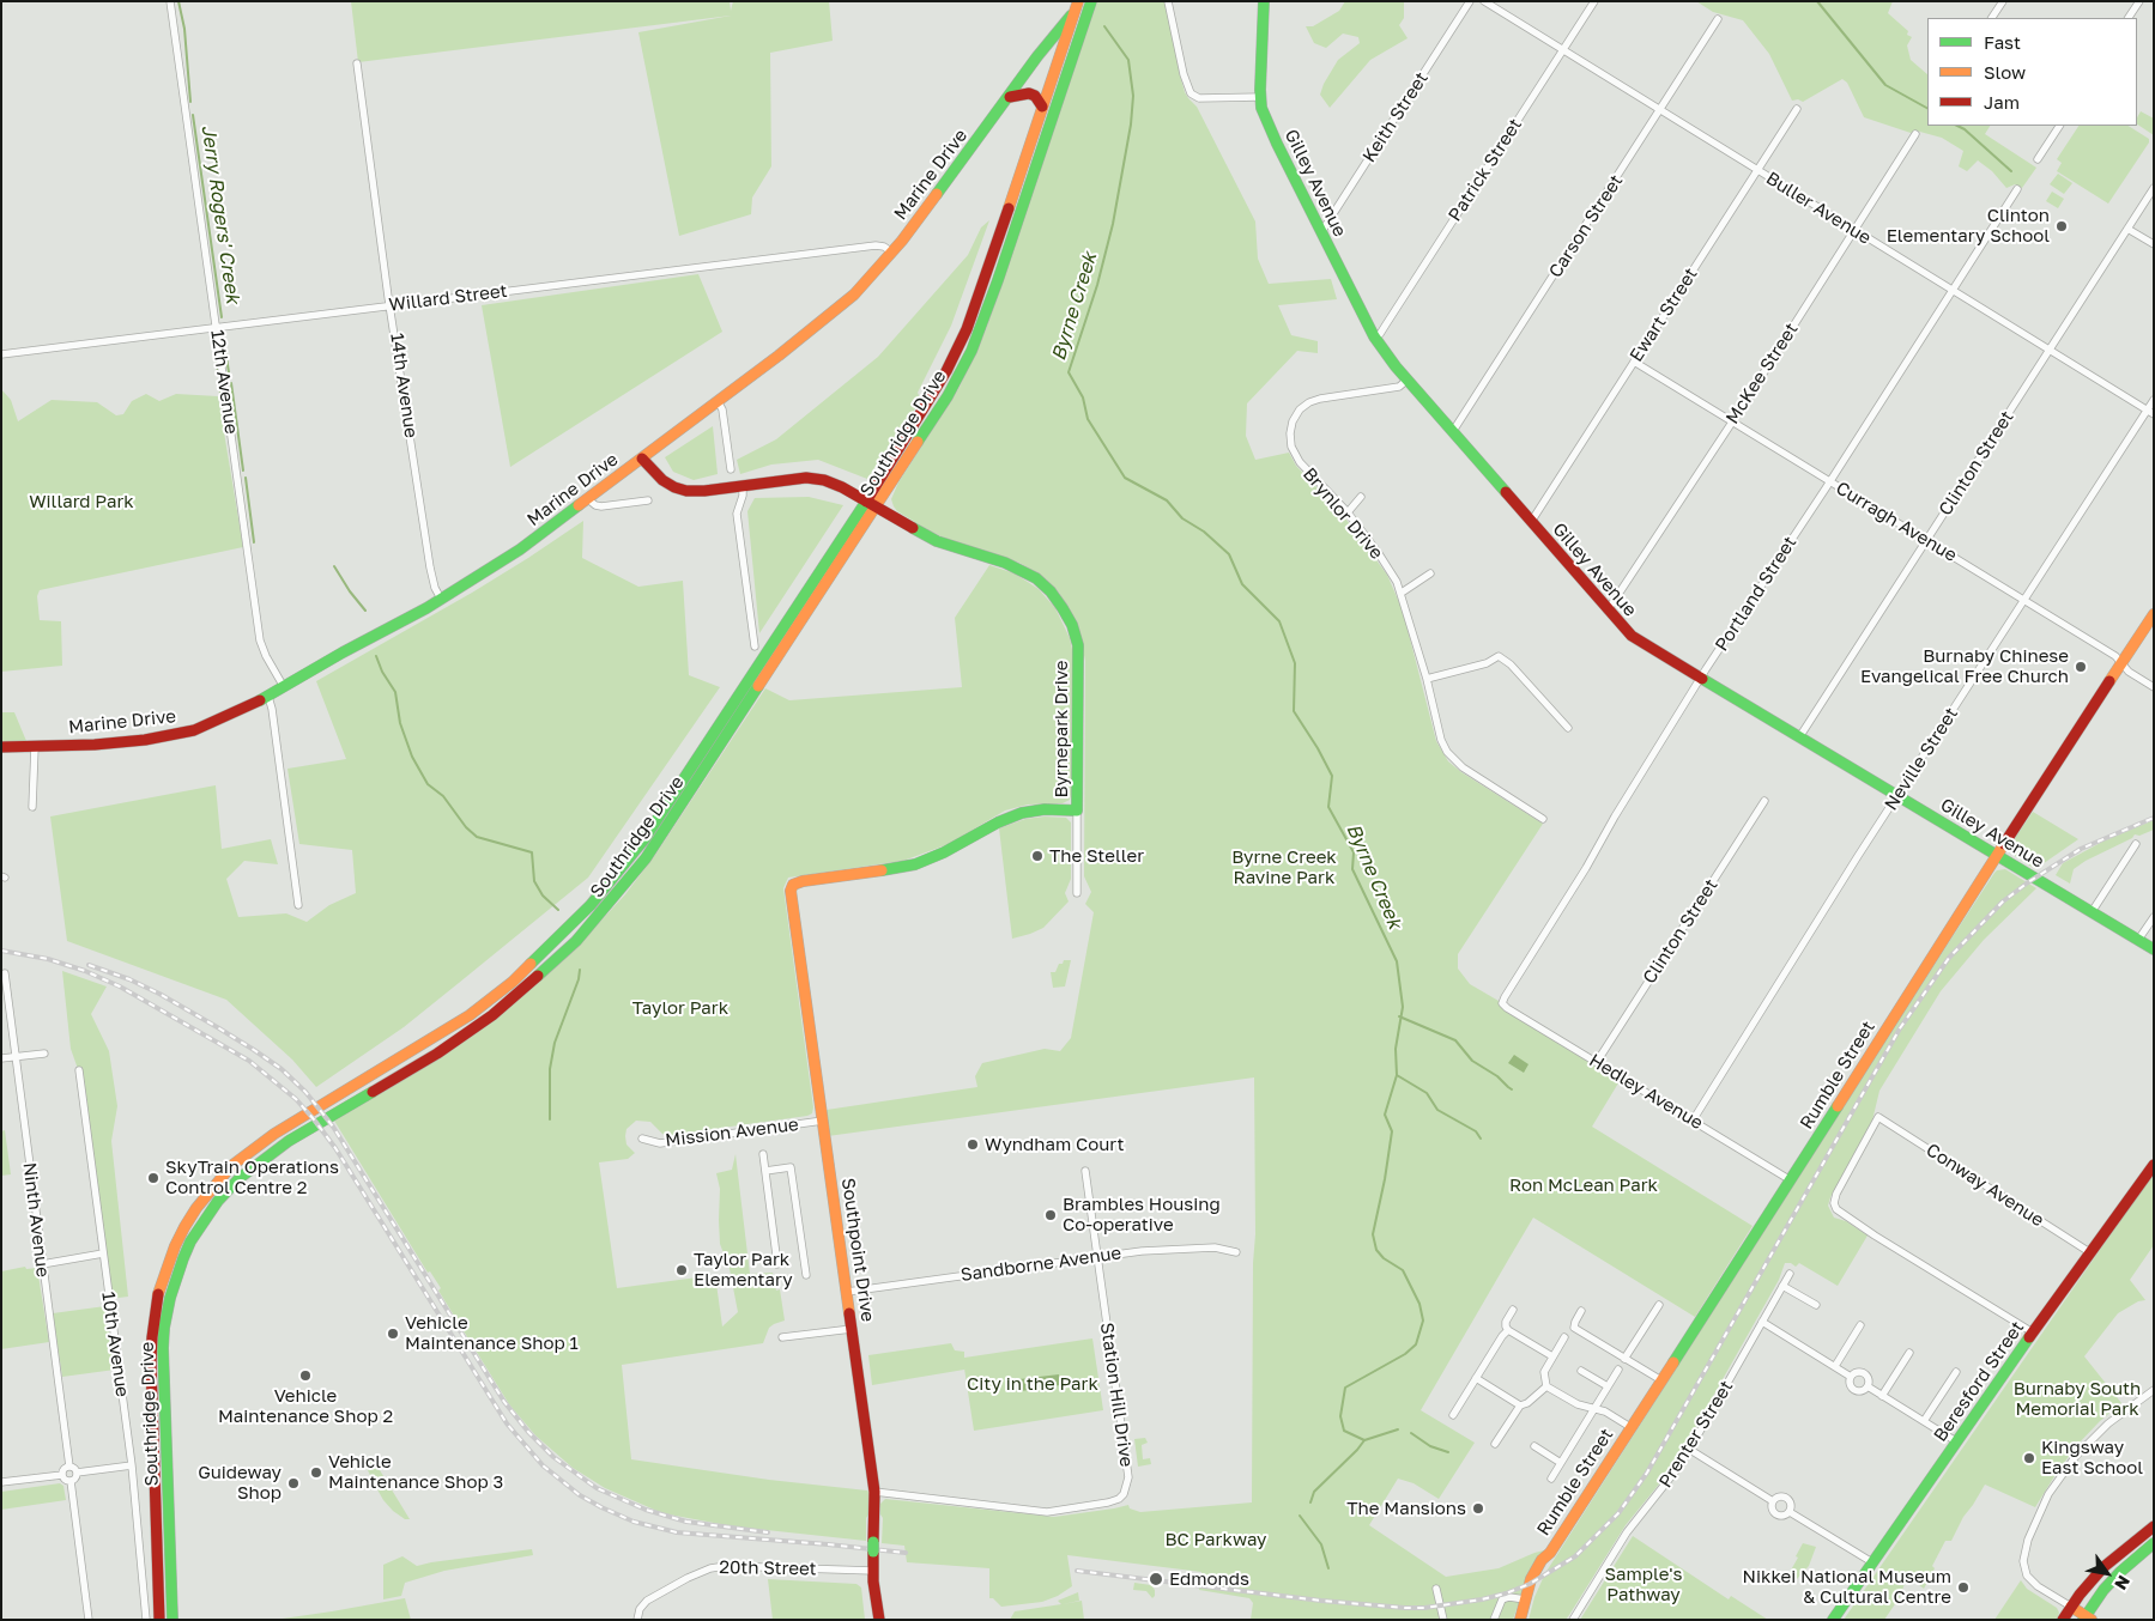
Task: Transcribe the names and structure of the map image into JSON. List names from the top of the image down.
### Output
{
  "streets": {
    "street": [
      "Keith Street",
      "Patrick Street",
      "Marine Drive",
      "Gilley Avenue",
      "Buller Avenue",
      "Carson Street",
      "Willard Street",
      "Ewart Street",
      "McKee Street",
      "12th Avenue",
      "14th Avenue",
      "Southridge Drive",
      "Clinton Street",
      "Brynlor Drive",
      "Curragh Avenue",
      "Portland Street",
      "Byrnepark Drive",
      "Neville Street",
      "Rumble Street",
      "Hedley Avenue",
      "Mission Avenue",
      "Conway Avenue",
      "Ninth Avenue",
      "Southpoint Drive",
      "Sandborne Avenue",
      "10th Avenue",
      "Beresford Street",
      "Station Hill Drive",
      "Prenter Street",
      "20th Street"
    ]
  },
  "crossings": [
    ["Keith Street", "Gilley Avenue"],
    ["Patrick Street", "Gilley Avenue"],
    ["Patrick Street", "Buller Avenue"],
    ["Marine Drive", "Willard Street"],
    ["Marine Drive", "12th Avenue"],
    ["Marine Drive", "14th Avenue"],
    ["Marine Drive", "Southridge Drive"],
    ["Marine Drive", "Byrnepark Drive"],
    ["Gilley Avenue", "Carson Street"],
    ["Gilley Avenue", "Ewart Street"],
    ["Gilley Avenue", "McKee Street"],
    ["Gilley Avenue", "Clinton Street"],
    ["Gilley Avenue", "Brynlor Drive"],
    ["Gilley Avenue", "Portland Street"],
    ["Gilley Avenue", "Neville Street"],
    ["Gilley Avenue", "Rumble Street"],
    ["Buller Avenue", "Carson Street"],
    ["Buller Avenue", "Ewart Street"],
    ["Buller Avenue", "McKee Street"],
    ["Buller Avenue", "Clinton Street"],
    ["Buller Avenue", "Portland Street"],
    ["Buller Avenue", "Neville Street"],
    ["Willard Street", "12th Avenue"],
    ["Willard Street", "14th Avenue"],
    ["Ewart Street", "Curragh Avenue"],
    ["McKee Street", "Curragh Avenue"],
    ["Southridge Drive", "Byrnepark Drive"],
    ["Clinton Street", "Curragh Avenue"],
    ["Clinton Street", "Hedley Avenue"],
    ["Curragh Avenue", "Portland Street"],
    ["Curragh Avenue", "Neville Street"],
    ["Curragh Avenue", "Rumble Street"],
    ["Portland Street", "Hedley Avenue"],
    ["Byrnepark Drive", "Southpoint Drive"],
    ["Neville Street", "Hedley Avenue"],
    ["Rumble Street", "Hedley Avenue"],
    ["Mission Avenue", "Southpoint Drive"],
    ["Conway Avenue", "Beresford Street"],
    ["Southpoint Drive", "Sandborne Avenue"],
    ["Southpoint Drive", "Station Hill Drive"],
    ["Southpoint Drive", "20th Street"],
    ["Sandborne Avenue", "Station Hill Drive"]
  ],
  "water": ["Jerry Rogers' Creek", "Byrne Creek"],
  "parks": [
    "Willard Park",
    "Byrne Creek Ravine Park",
    "Taylor Park",
    "Ron McLean Park",
    "City in the Park",
    "Burnaby South Memorial Park",
    "BC Parkway",
    "Sample's Pathway"
  ],
  "places": [
    "Clinton Elementary School",
    "Burnaby Chinese Evangelical Free Church",
    "The Steller",
    "Wyndham Court",
    "SkyTrain Operations Control Centre 2",
    "Brambles Housing Co-operative",
    "Taylor Park Elementary",
    "Vehicle Maintenance Shop 1",
    "Vehicle Maintenance Shop 2",
    "Kingsway East School",
    "Vehicle Maintenance Shop 3",
    "Guideway Shop",
    "The Mansions",
    "Edmonds",
    "Nikkei National Museum & Cultural Centre"
  ],
  "legend": ["Fast", "Slow", "Jam"],
  "north": "bottom right"
}
